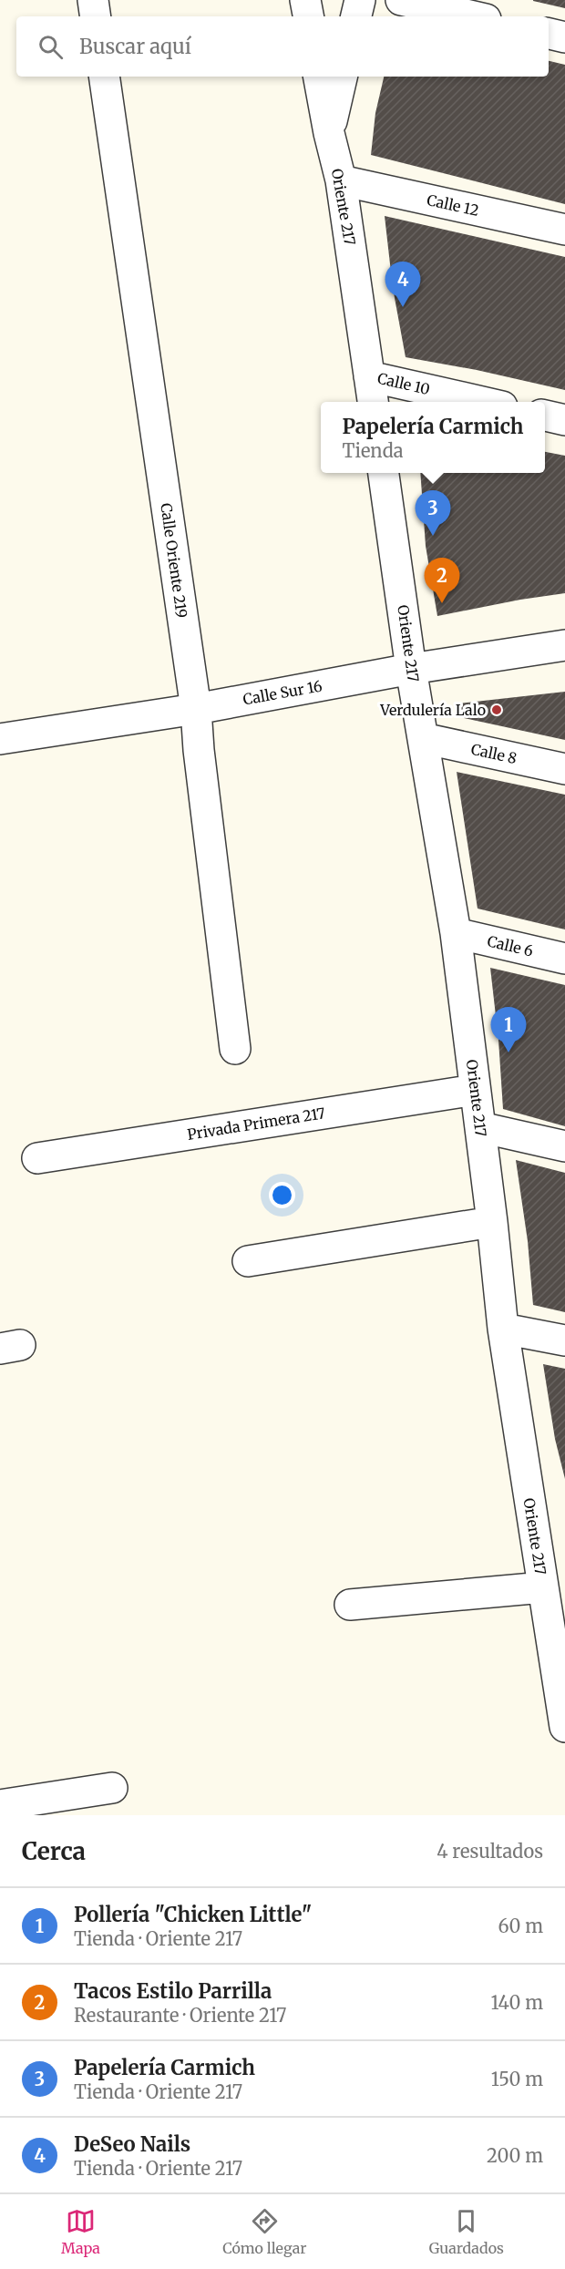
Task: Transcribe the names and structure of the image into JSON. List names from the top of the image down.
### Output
{
  "streets": {
    "street": [
      "Calle 12",
      "Oriente 217",
      "Calle 10",
      "Calle Oriente 219",
      "Calle Sur 16",
      "Calle 8",
      "Calle 6",
      "Privada Primera 217"
    ]
  },
  "crossings": [
    ["Calle 12", "Oriente 217"],
    ["Oriente 217", "Calle 10"],
    ["Oriente 217", "Calle Sur 16"],
    ["Oriente 217", "Calle 8"],
    ["Oriente 217", "Calle 6"],
    ["Oriente 217", "Privada Primera 217"],
    ["Calle Oriente 219", "Calle Sur 16"]
  ],
  "places": ["Verdulería Lalo"],
  "page": {
    "search": "Buscar aquí",
    "pins": [
      "4",
      "3",
      "2",
      "1"
    ],
    "popup": ["Papelería Carmich", "Tienda"],
    "heading": ["Cerca", "4 resultados"],
    "list": [
      {
        "mark": "1",
        "name": "Pollería \"Chicken Little\"",
        "note": "Tienda · Oriente 217",
        "value": "60 m"
      },
      {
        "mark": "2",
        "name": "Tacos Estilo Parrilla",
        "note": "Restaurante · Oriente 217",
        "value": "140 m"
      },
      {
        "mark": "3",
        "name": "Papelería Carmich",
        "note": "Tienda · Oriente 217",
        "value": "150 m"
      },
      {
        "mark": "4",
        "name": "DeSeo Nails",
        "note": "Tienda · Oriente 217",
        "value": "200 m"
      }
    ],
    "nav": ["Mapa", "Cómo llegar", "Guardados"]
  }
}
